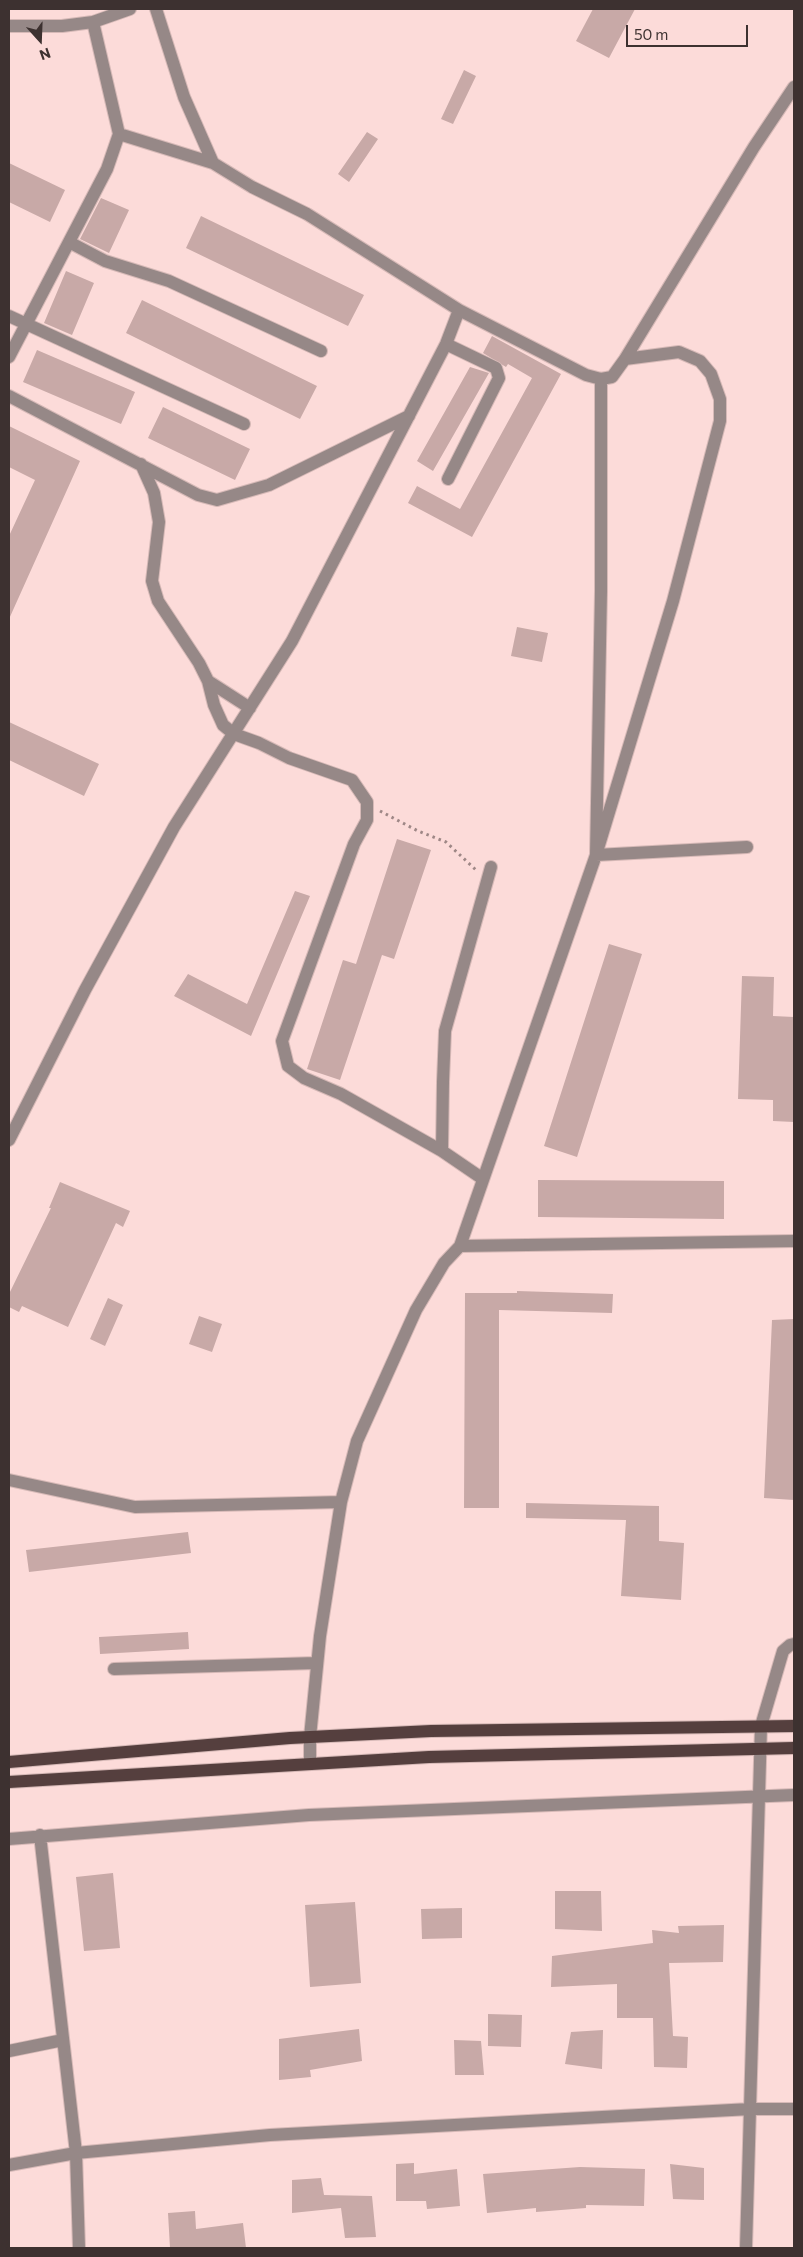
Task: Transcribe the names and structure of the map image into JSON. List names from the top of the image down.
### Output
{
  "scale_bar": "50 m",
  "north": "bottom"
}
